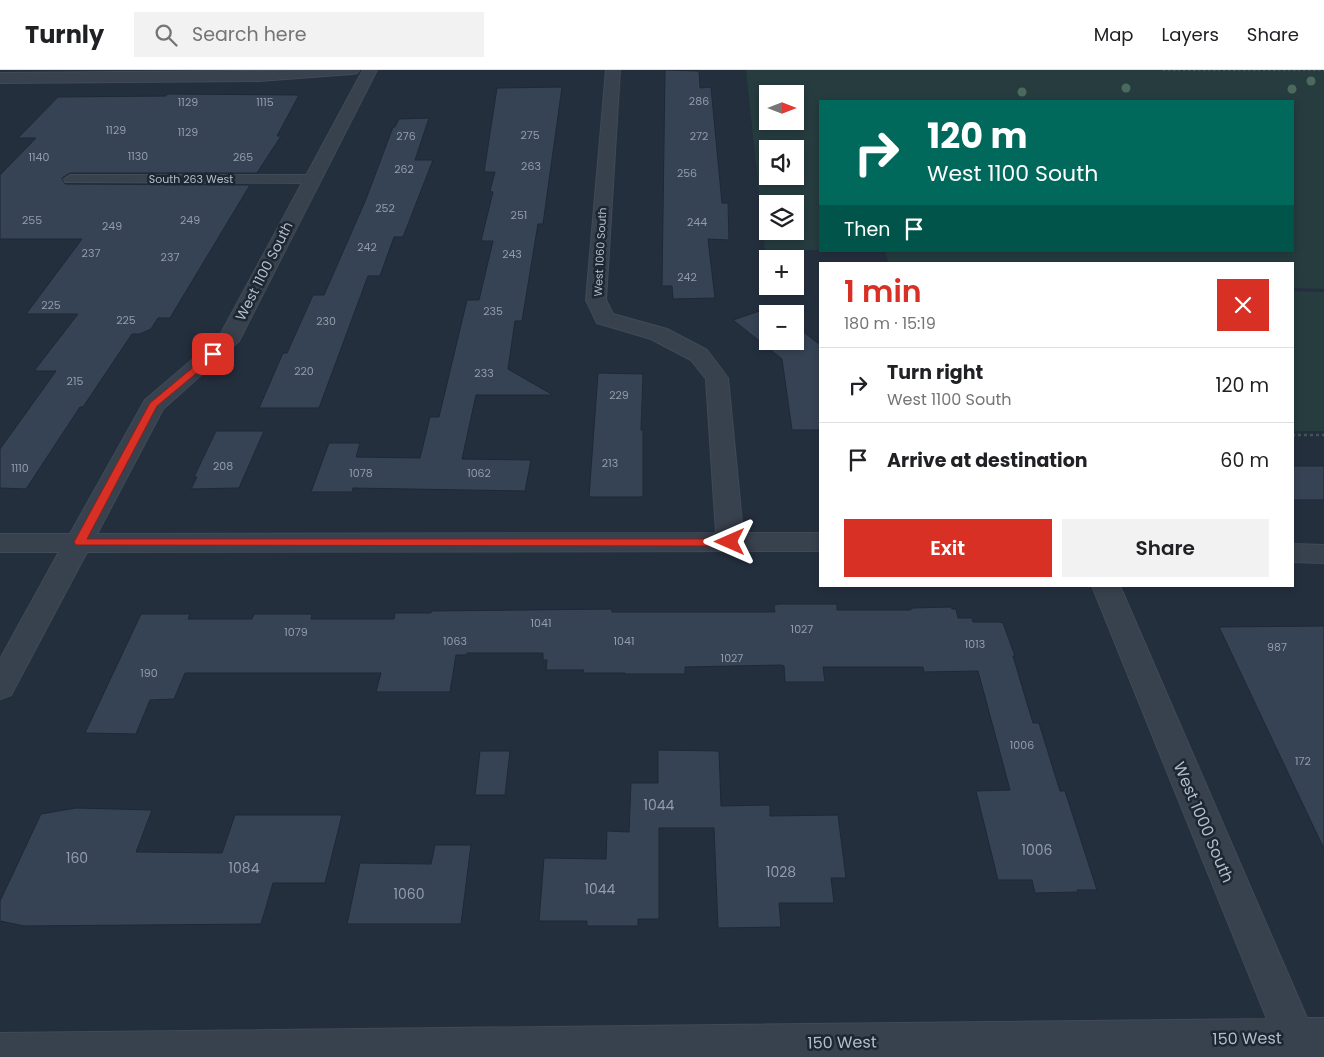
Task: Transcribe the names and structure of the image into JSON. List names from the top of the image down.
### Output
{
  "streets": {
    "street": [
      "West 1060 South",
      "West 1100 South",
      "West 1000 South",
      "150 West"
    ],
    "lane": ["South 263 West"]
  },
  "crossings": [
    ["South 263 West", "West 1100 South"],
    ["West 1000 South", "150 West"]
  ],
  "house_numbers": [
    "286",
    "1129",
    "1115",
    "1129",
    "1129",
    "275",
    "276",
    "272",
    "1130",
    "1140",
    "265",
    "263",
    "262",
    "256",
    "252",
    "251",
    "255",
    "249",
    "244",
    "249",
    "242",
    "237",
    "243",
    "237",
    "242",
    "225",
    "235",
    "225",
    "230",
    "220",
    "233",
    "215",
    "229",
    "213",
    "208",
    "1110",
    "1078",
    "1062",
    "1041",
    "1027",
    "1079",
    "1063",
    "1041",
    "1013",
    "987",
    "1027",
    "190",
    "1006",
    "172",
    "1044",
    "1006",
    "160",
    "1084",
    "1028",
    "1044",
    "1060"
  ],
  "north": "right",
  "page": {
    "header": "Turnly",
    "search": "Search here",
    "nav": ["Map", "Layers", "Share"],
    "map_buttons": ["+", "−"],
    "turn": ["120 m", "West 1100 South"],
    "then": "Then",
    "heading": ["1 min", "180 m · 15:19"],
    "list": [
      {
        "name": "Turn right",
        "note": "West 1100 South",
        "value": "120 m"
      },
      {
        "name": "Arrive at destination",
        "value": "60 m"
      }
    ],
    "buttons": ["Exit", "Share"]
  }
}
